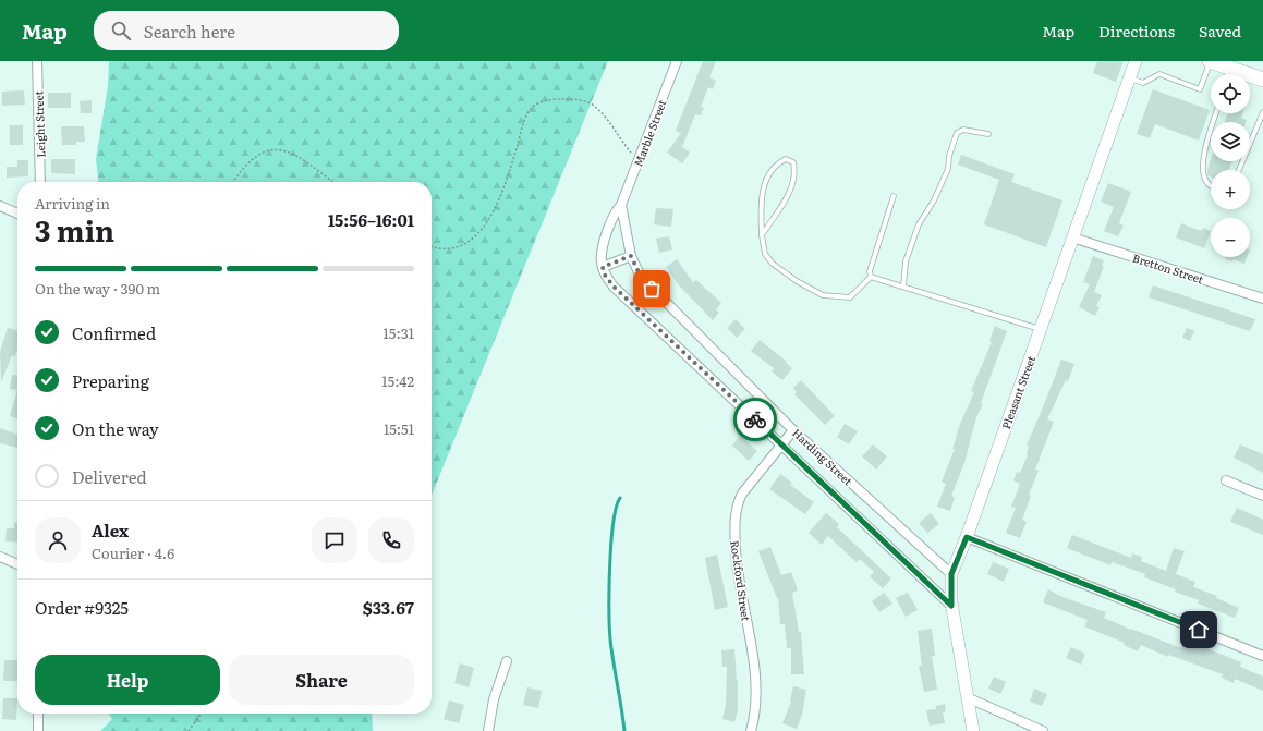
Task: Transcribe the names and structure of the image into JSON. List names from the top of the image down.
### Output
{
  "streets": {
    "street": [
      "Leight Street",
      "Marble Street",
      "Bretton Street",
      "Pleasant Street",
      "Harding Street",
      "Rockford Street"
    ]
  },
  "crossings": [
    ["Marble Street", "Harding Street"],
    ["Bretton Street", "Pleasant Street"],
    ["Pleasant Street", "Harding Street"],
    ["Harding Street", "Rockford Street"]
  ],
  "page": {
    "header": "Map",
    "search": "Search here",
    "nav": ["Map", "Directions", "Saved"],
    "map_buttons": ["+", "−"],
    "heading": ["3 min", "Arriving in", "15:56–16:01"],
    "panel": [
      "Alex",
      "Courier · 4.6",
      "Order #9325",
      "$33.67"
    ],
    "bar": "On the way · 390 m",
    "list": [
      ["Confirmed", "15:31"],
      ["Preparing", "15:42"],
      ["On the way", "15:51"],
      "Delivered"
    ],
    "buttons": ["Help", "Share"]
  }
}
